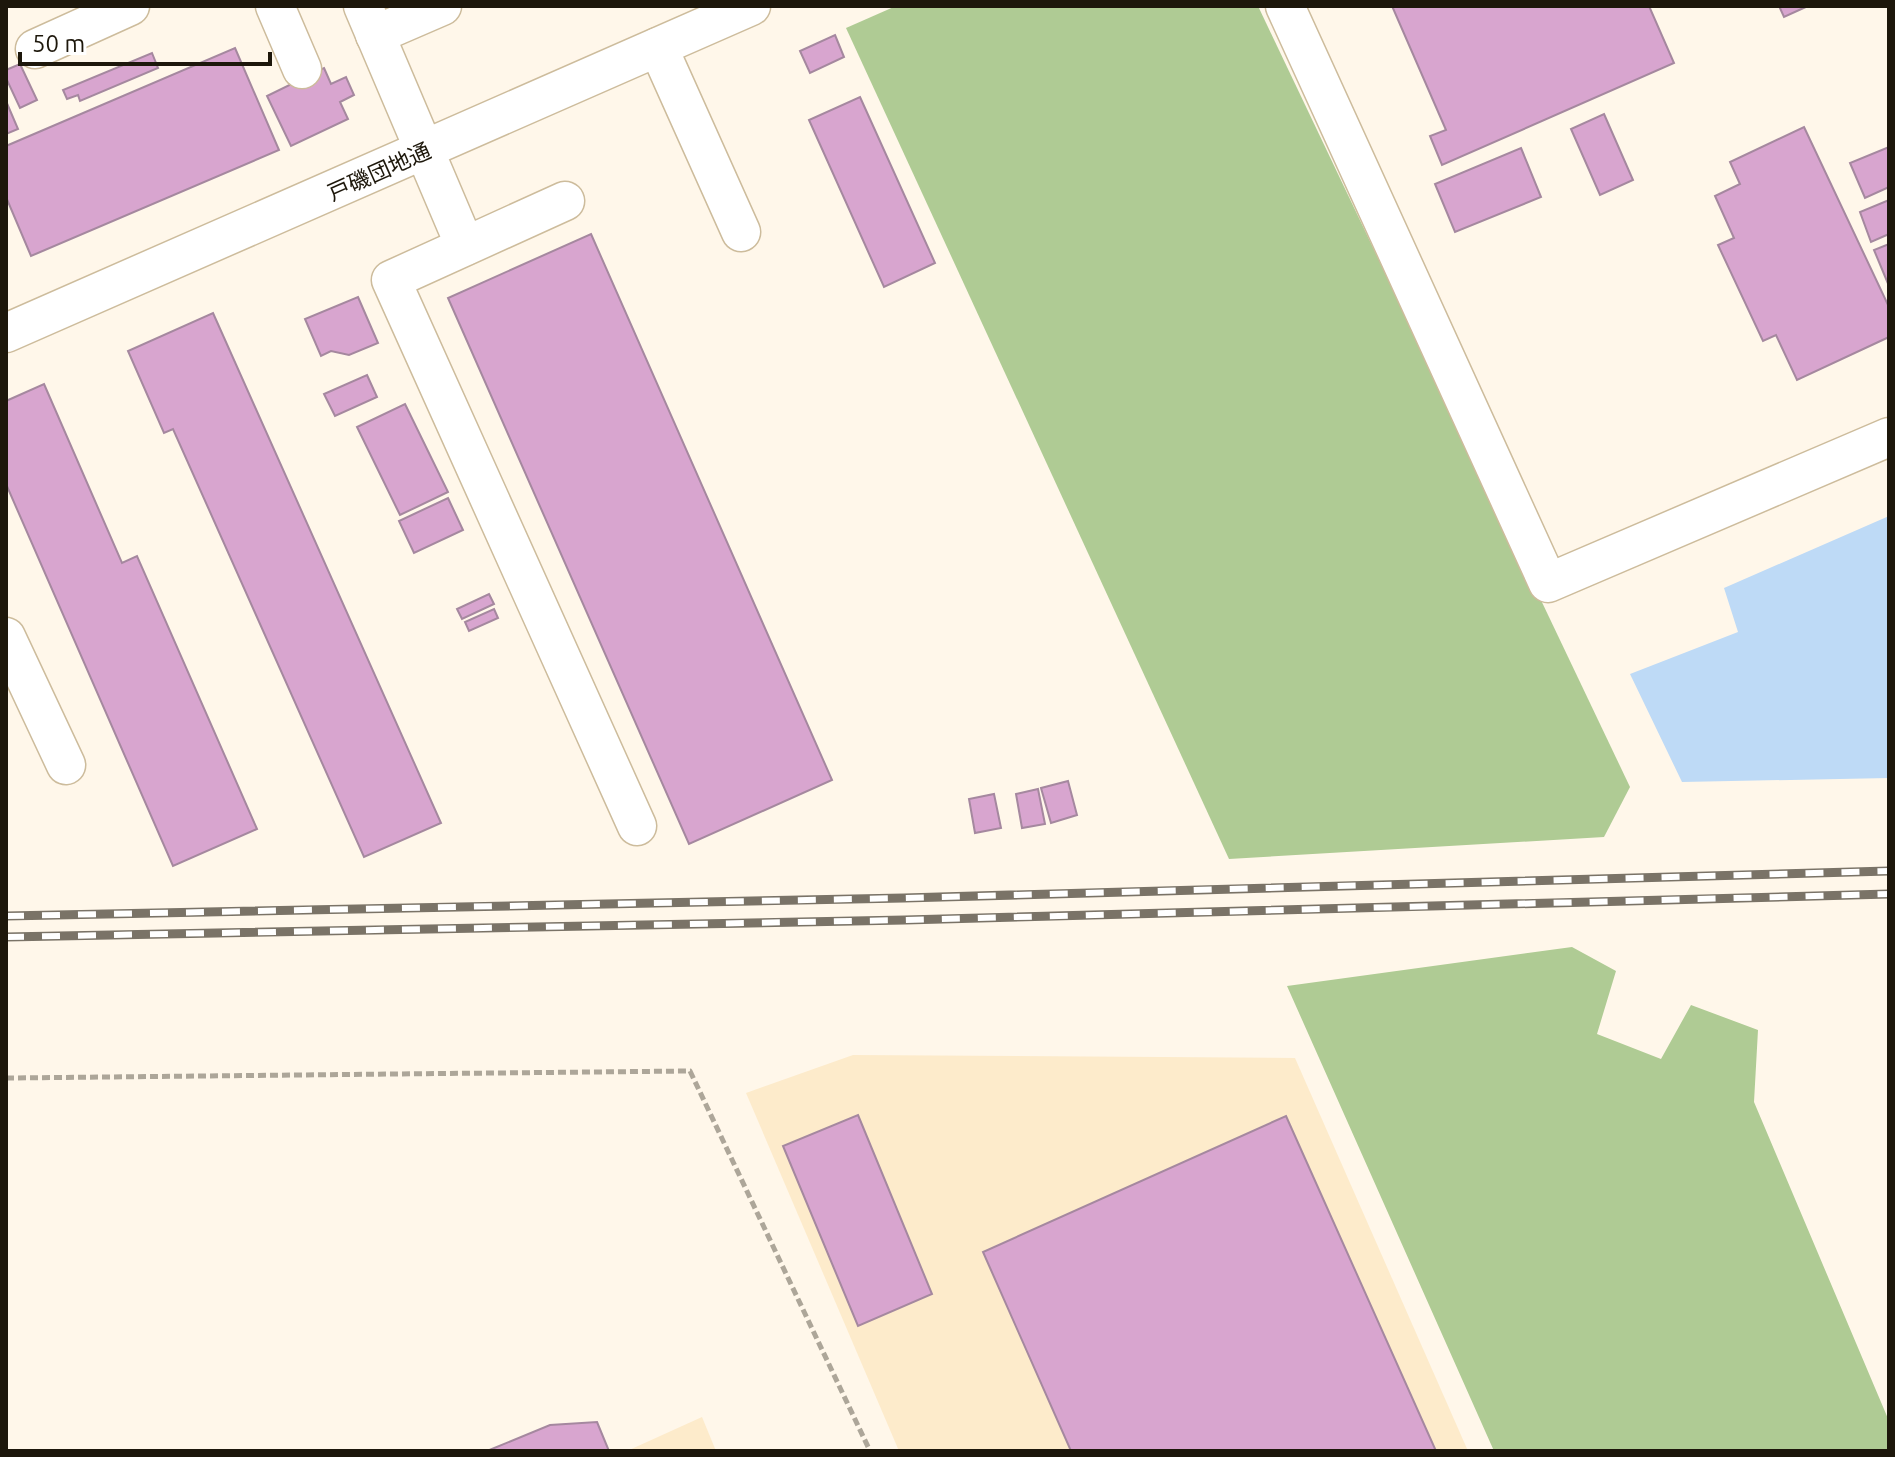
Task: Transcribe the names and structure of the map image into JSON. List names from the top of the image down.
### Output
{
  "streets": {
    "street": ["戸磯団地通"]
  },
  "scale_bar": "50 m"
}
